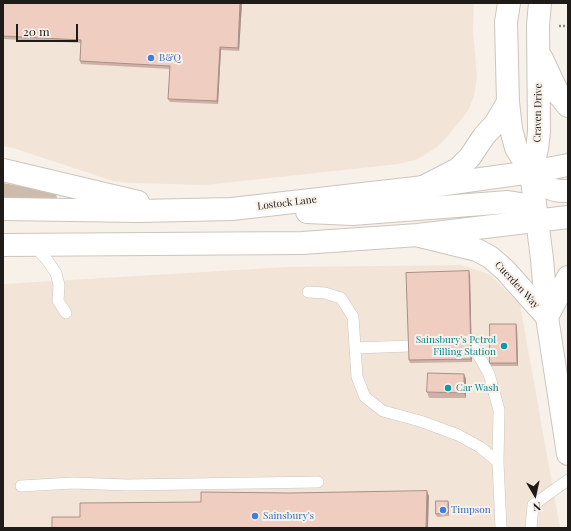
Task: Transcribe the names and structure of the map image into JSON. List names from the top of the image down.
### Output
{
  "streets": {
    "main road": ["Craven Drive", "Lostock Lane", "Cuerden Way"]
  },
  "crossings": [
    ["Craven Drive", "Lostock Lane"],
    ["Craven Drive", "Cuerden Way"],
    ["Lostock Lane", "Cuerden Way"]
  ],
  "places": [
    "B&Q",
    "Sainsbury's Petrol Filling Station",
    "Car Wash",
    "Timpson",
    "Sainsbury's"
  ],
  "scale_bar": "20 m",
  "north": "bottom"
}
